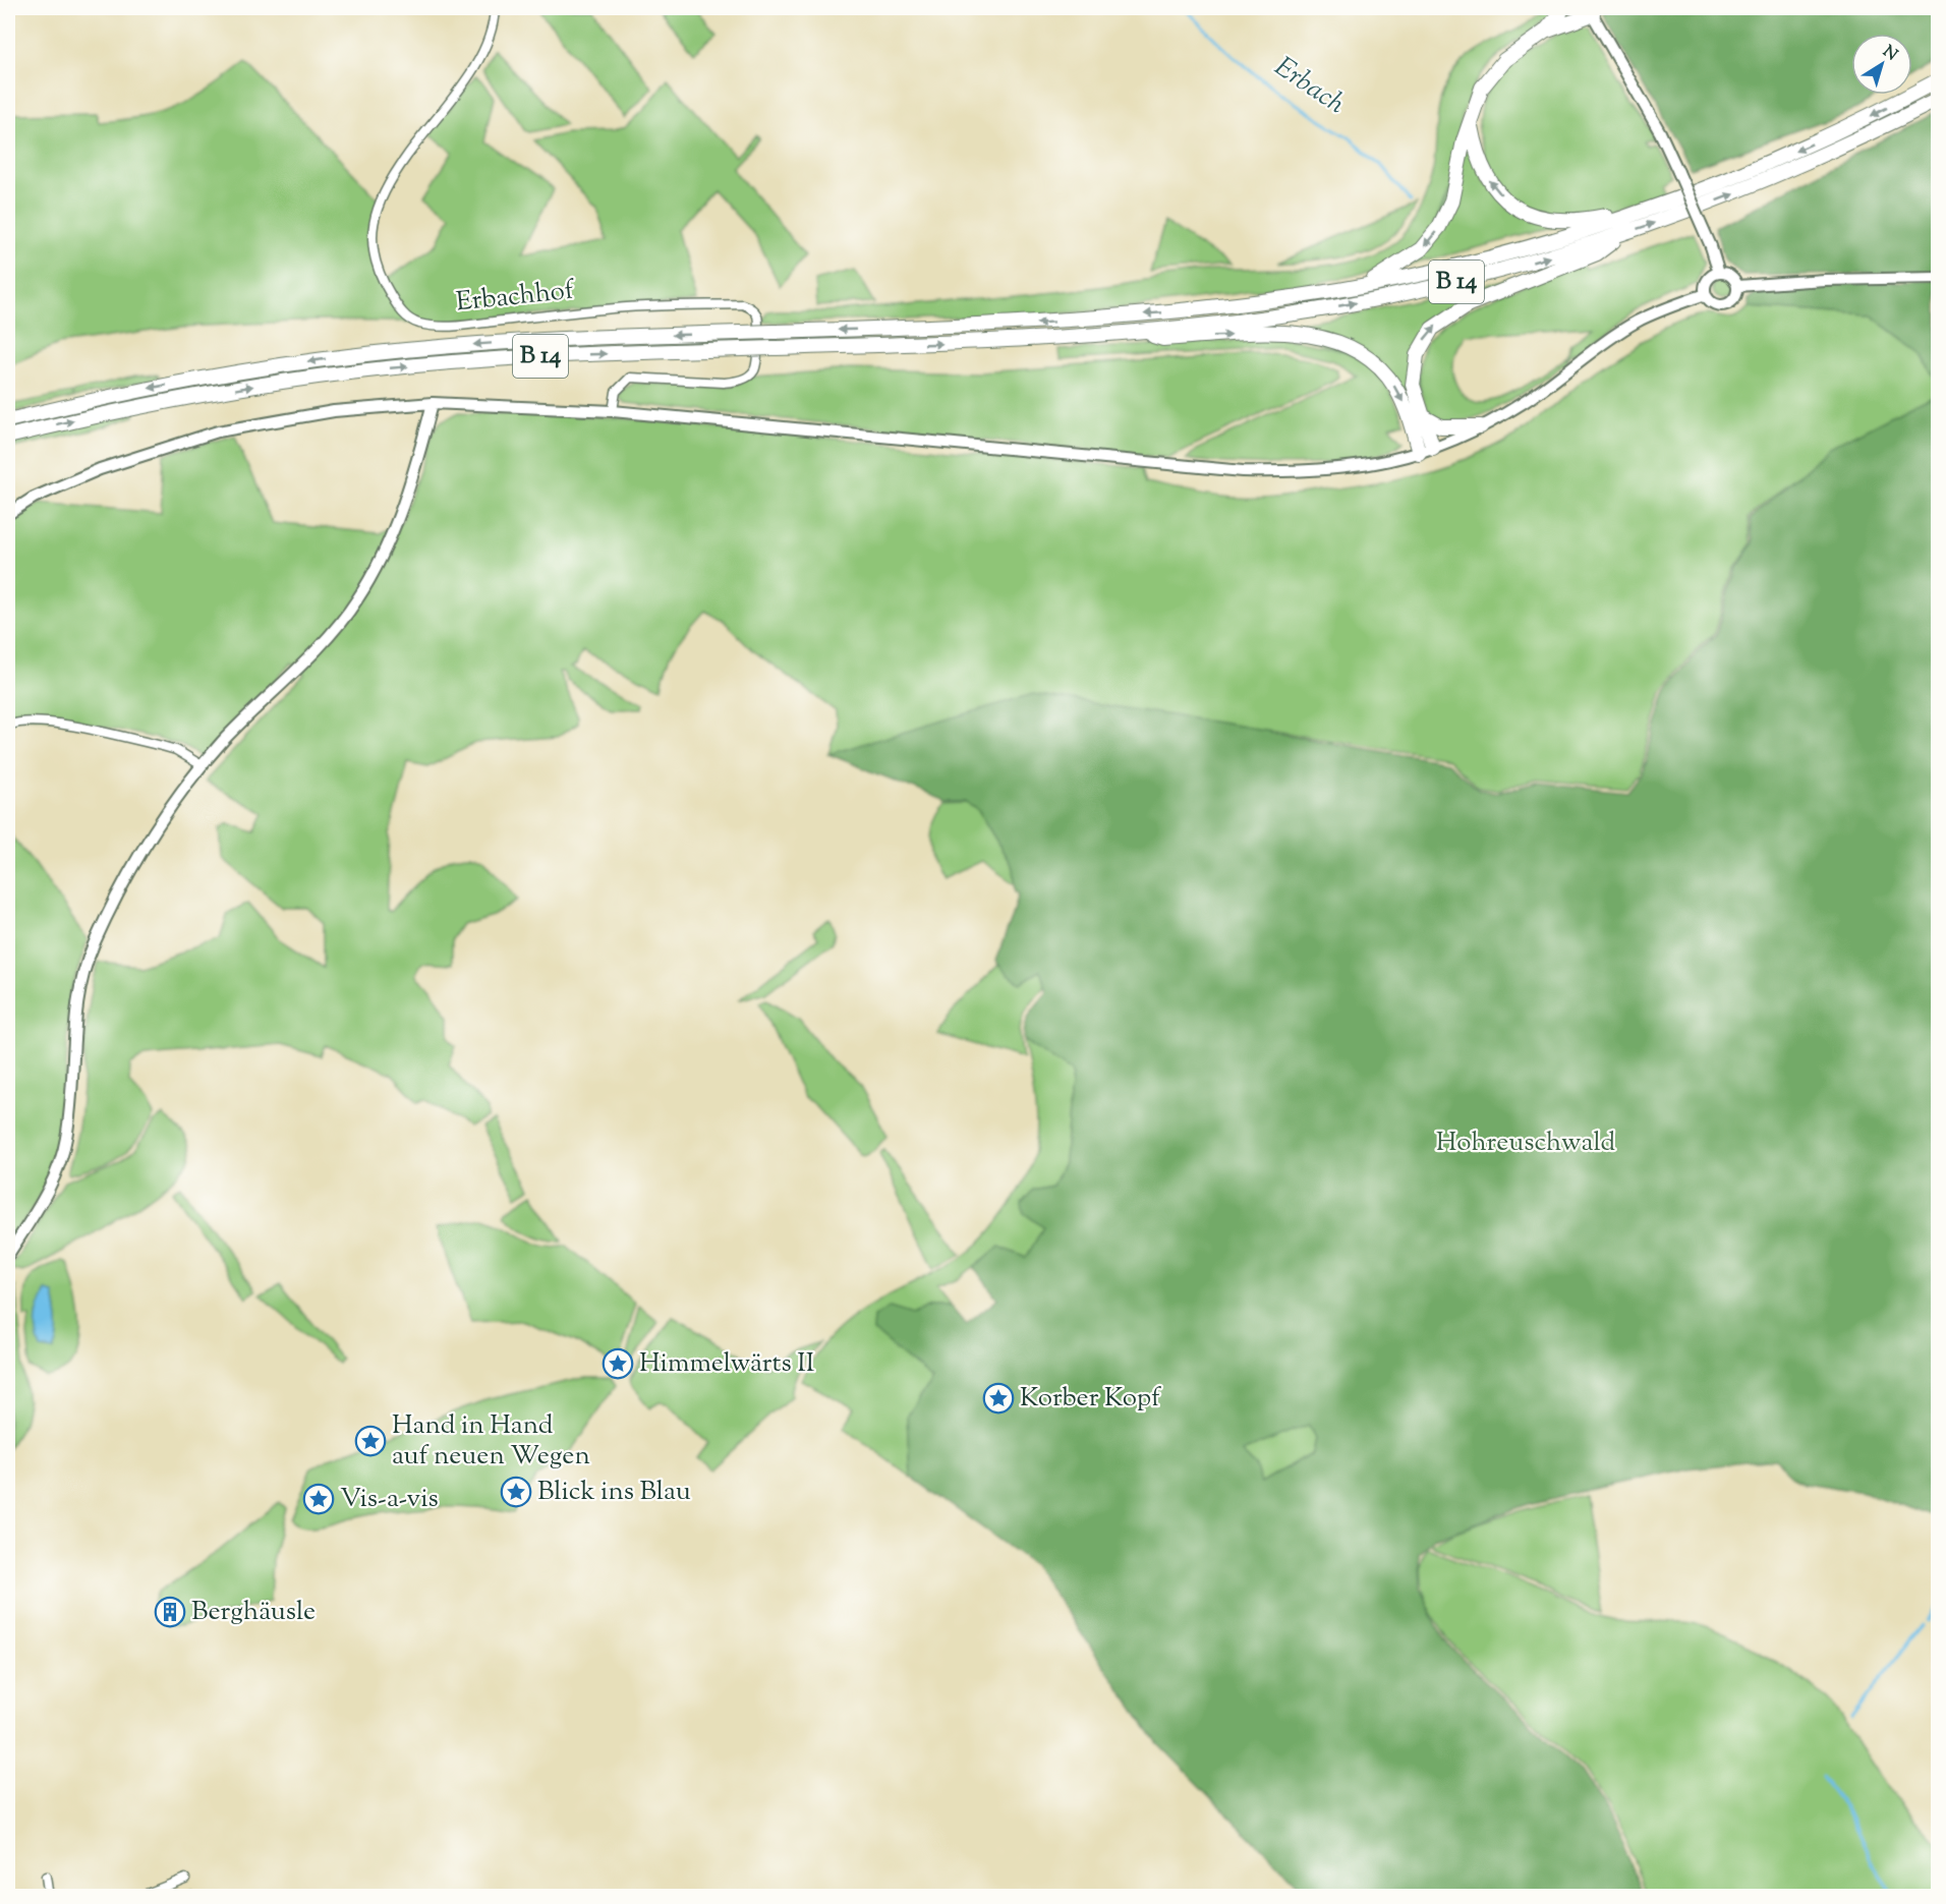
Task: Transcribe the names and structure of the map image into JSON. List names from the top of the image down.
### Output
{
  "streets": {
    "highway": ["B 14"],
    "street": ["Erbachhof"]
  },
  "water": ["Erbach"],
  "parks": ["Hohreuschwald"],
  "places": {
    "place": [
      "Himmelwärts II",
      "Korber Kopf",
      "Hand in Hand auf neuen Wegen",
      "Blick ins Blau",
      "Vis-a-vis"
    ],
    "building": ["Berghäusle"]
  },
  "north": "top right"
}
